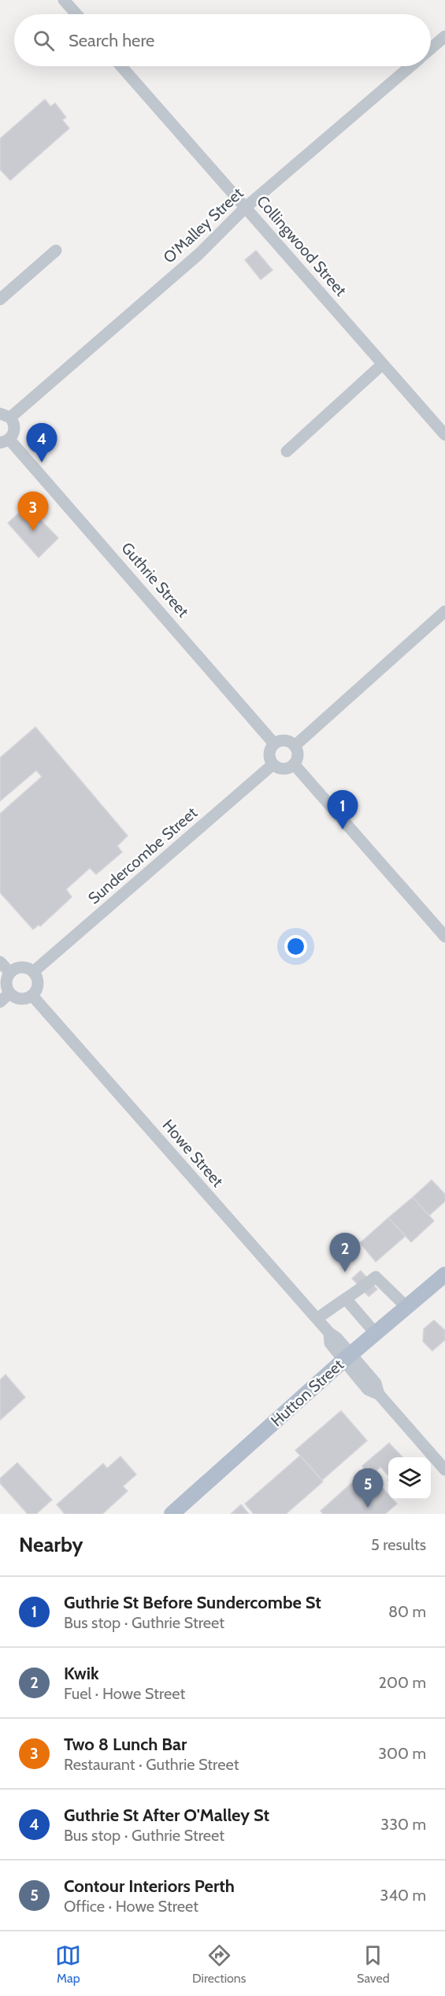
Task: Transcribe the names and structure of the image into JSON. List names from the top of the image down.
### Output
{
  "streets": {
    "main road": ["Hutton Street"],
    "street": [
      "O'Malley Street",
      "Collingwood Street",
      "Guthrie Street",
      "Sundercombe Street",
      "Howe Street"
    ]
  },
  "crossings": [
    ["O'Malley Street", "Collingwood Street"],
    ["Guthrie Street", "Sundercombe Street"],
    ["Sundercombe Street", "Howe Street"],
    ["Howe Street", "Hutton Street"]
  ],
  "page": {
    "search": "Search here",
    "pins": [
      "4",
      "3",
      "1",
      "2",
      "5"
    ],
    "heading": ["Nearby", "5 results"],
    "list": [
      {
        "mark": "1",
        "name": "Guthrie St Before Sundercombe St",
        "note": "Bus stop · Guthrie Street",
        "value": "80 m"
      },
      {
        "mark": "2",
        "name": "Kwik",
        "note": "Fuel · Howe Street",
        "value": "200 m"
      },
      {
        "mark": "3",
        "name": "Two 8 Lunch Bar",
        "note": "Restaurant · Guthrie Street",
        "value": "300 m"
      },
      {
        "mark": "4",
        "name": "Guthrie St After O'Malley St",
        "note": "Bus stop · Guthrie Street",
        "value": "330 m"
      },
      {
        "mark": "5",
        "name": "Contour Interiors Perth",
        "note": "Office · Howe Street",
        "value": "340 m"
      }
    ],
    "nav": ["Map", "Directions", "Saved"]
  }
}
